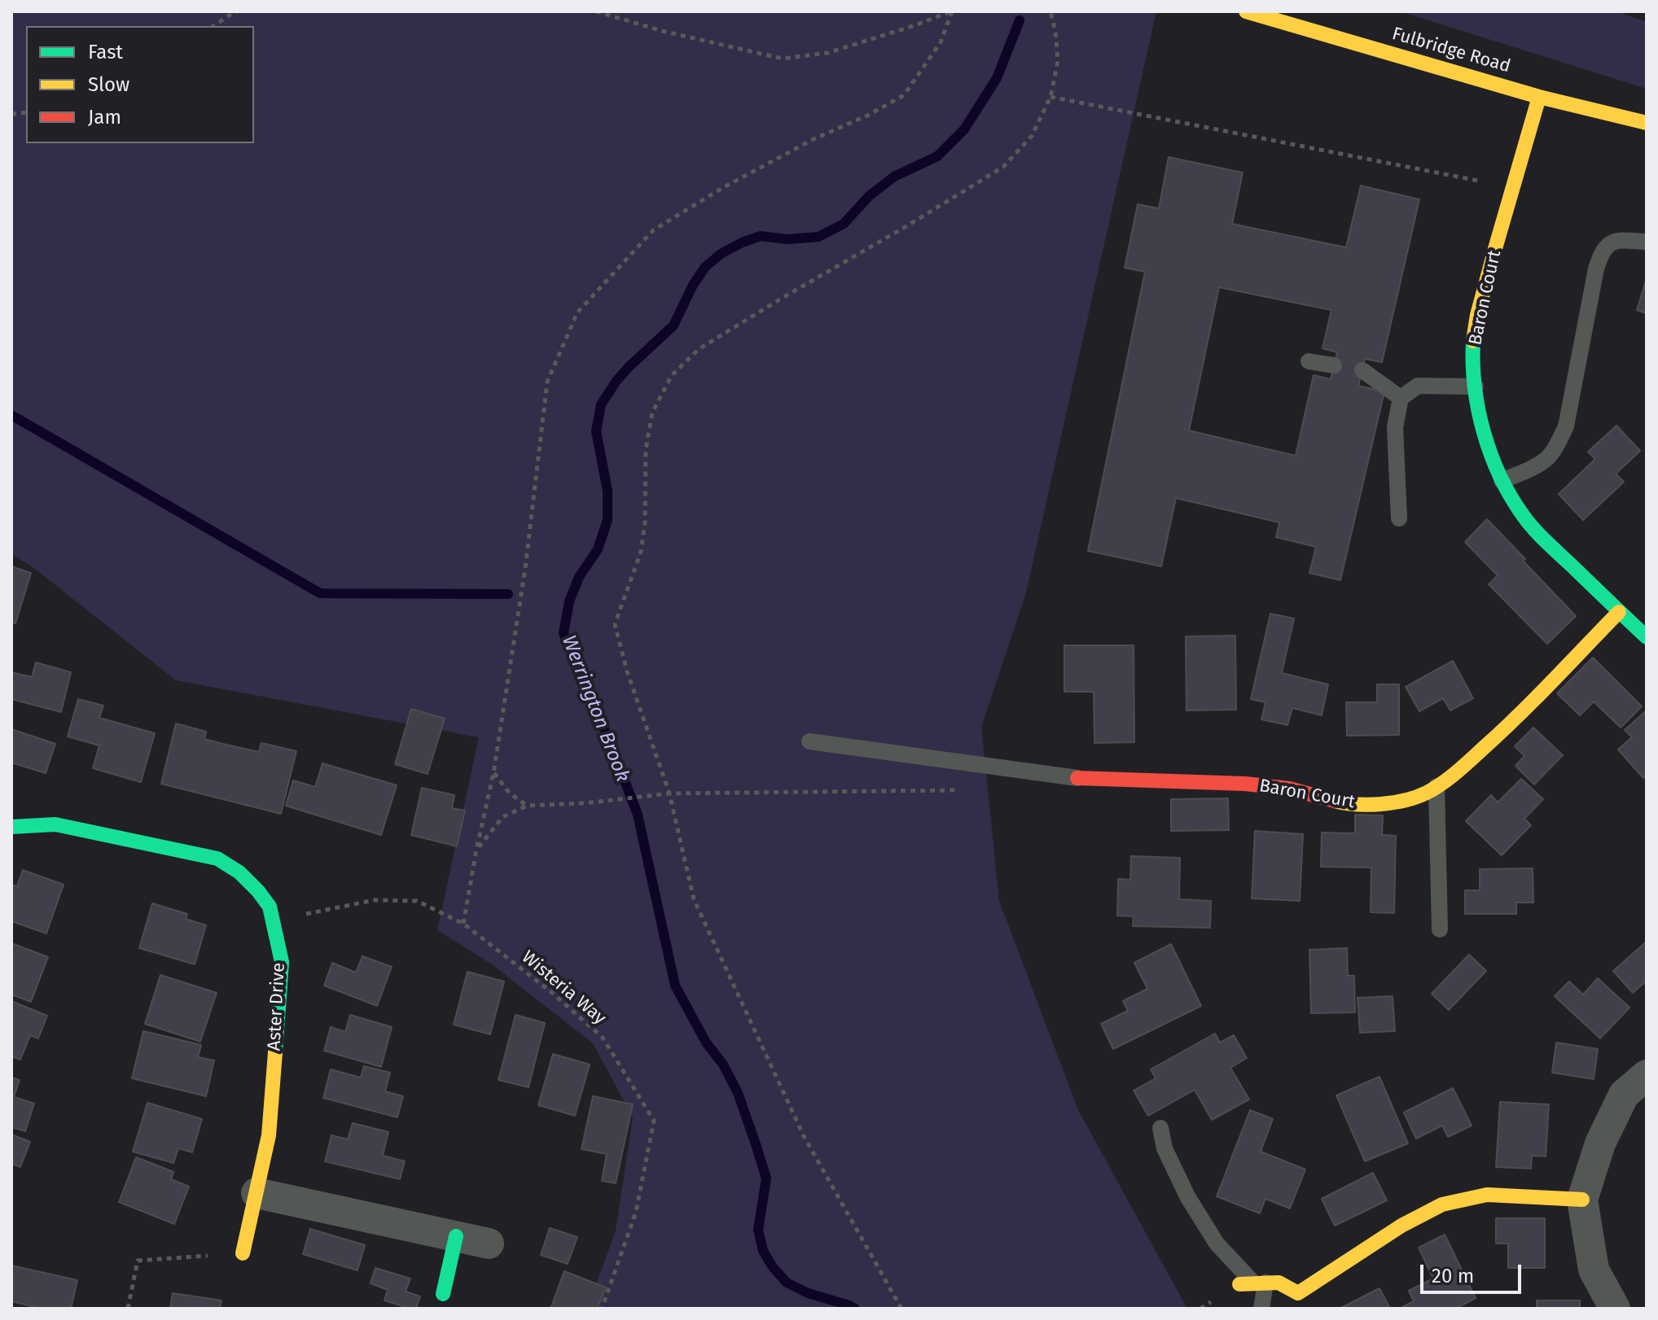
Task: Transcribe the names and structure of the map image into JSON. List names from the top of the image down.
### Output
{
  "streets": {
    "street": ["Fulbridge Road", "Baron Court", "Aster Drive"],
    "path": ["Wisteria Way"]
  },
  "crossings": [
    ["Fulbridge Road", "Baron Court"],
    ["Wisteria Way", "Aster Drive"]
  ],
  "water": ["Werrington Brook"],
  "legend": ["Fast", "Slow", "Jam"],
  "scale_bar": "20 m"
}
